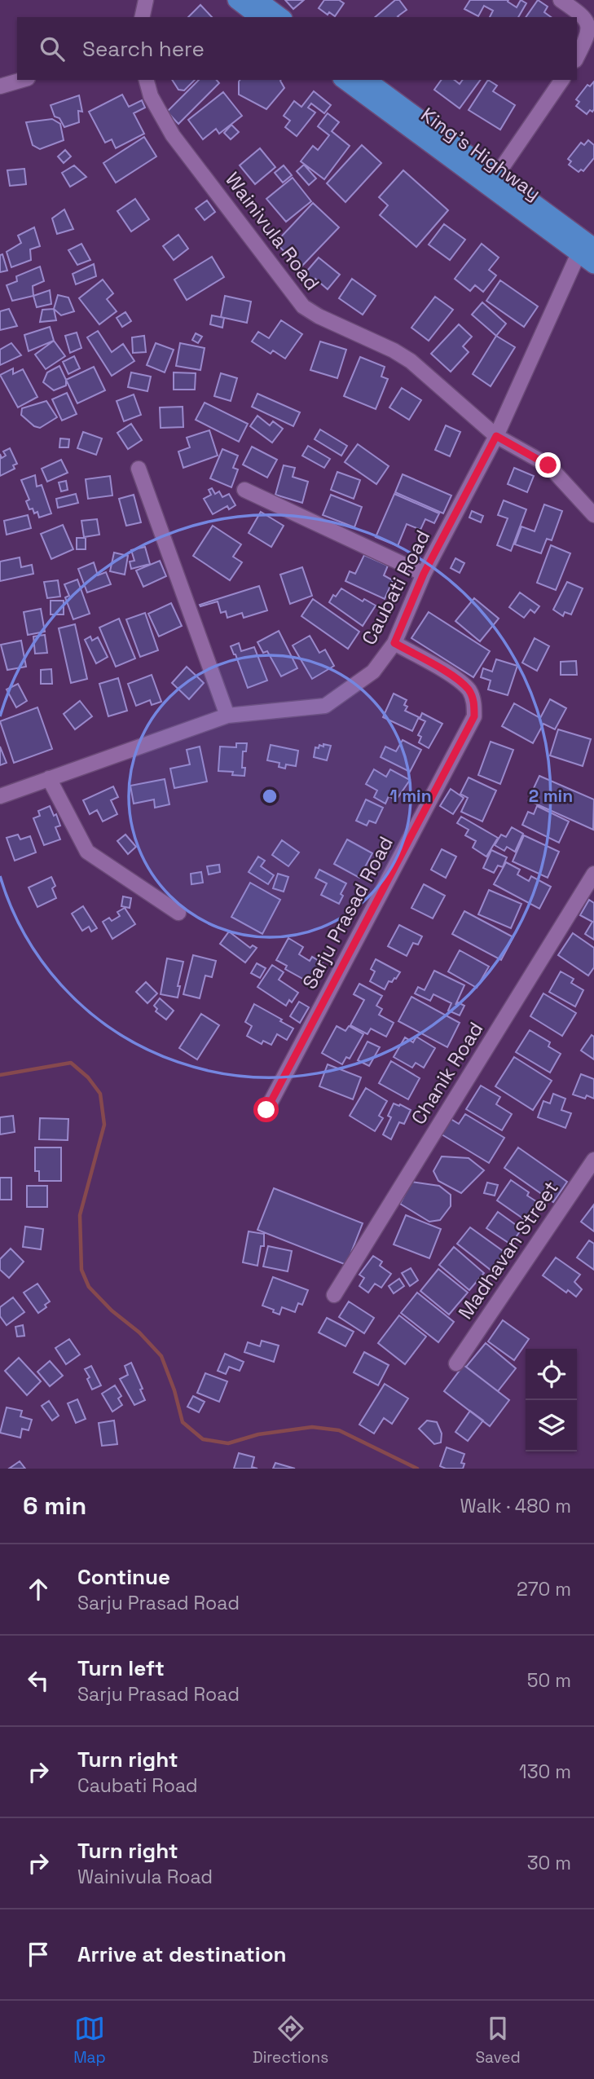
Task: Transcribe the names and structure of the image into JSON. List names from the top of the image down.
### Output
{
  "streets": {
    "highway": ["King's Highway"],
    "street": [
      "Wainivula Road",
      "Caubati Road",
      "Sarju Prasad Road",
      "Chanik Road",
      "Madhavan Street"
    ]
  },
  "crossings": [
    ["King's Highway", "Caubati Road"],
    ["Wainivula Road", "Caubati Road"],
    ["Caubati Road", "Sarju Prasad Road"]
  ],
  "page": {
    "search": "Search here",
    "heading": ["6 min", "Walk · 480 m"],
    "list": [
      ["Continue", "Sarju Prasad Road", "270 m"],
      ["Turn left", "Sarju Prasad Road", "50 m"],
      ["Turn right", "Caubati Road", "130 m"],
      ["Turn right", "Wainivula Road", "30 m"],
      "Arrive at destination"
    ],
    "nav": ["Map", "Directions", "Saved"]
  },
  "rings": ["1 min", "2 min"]
}
